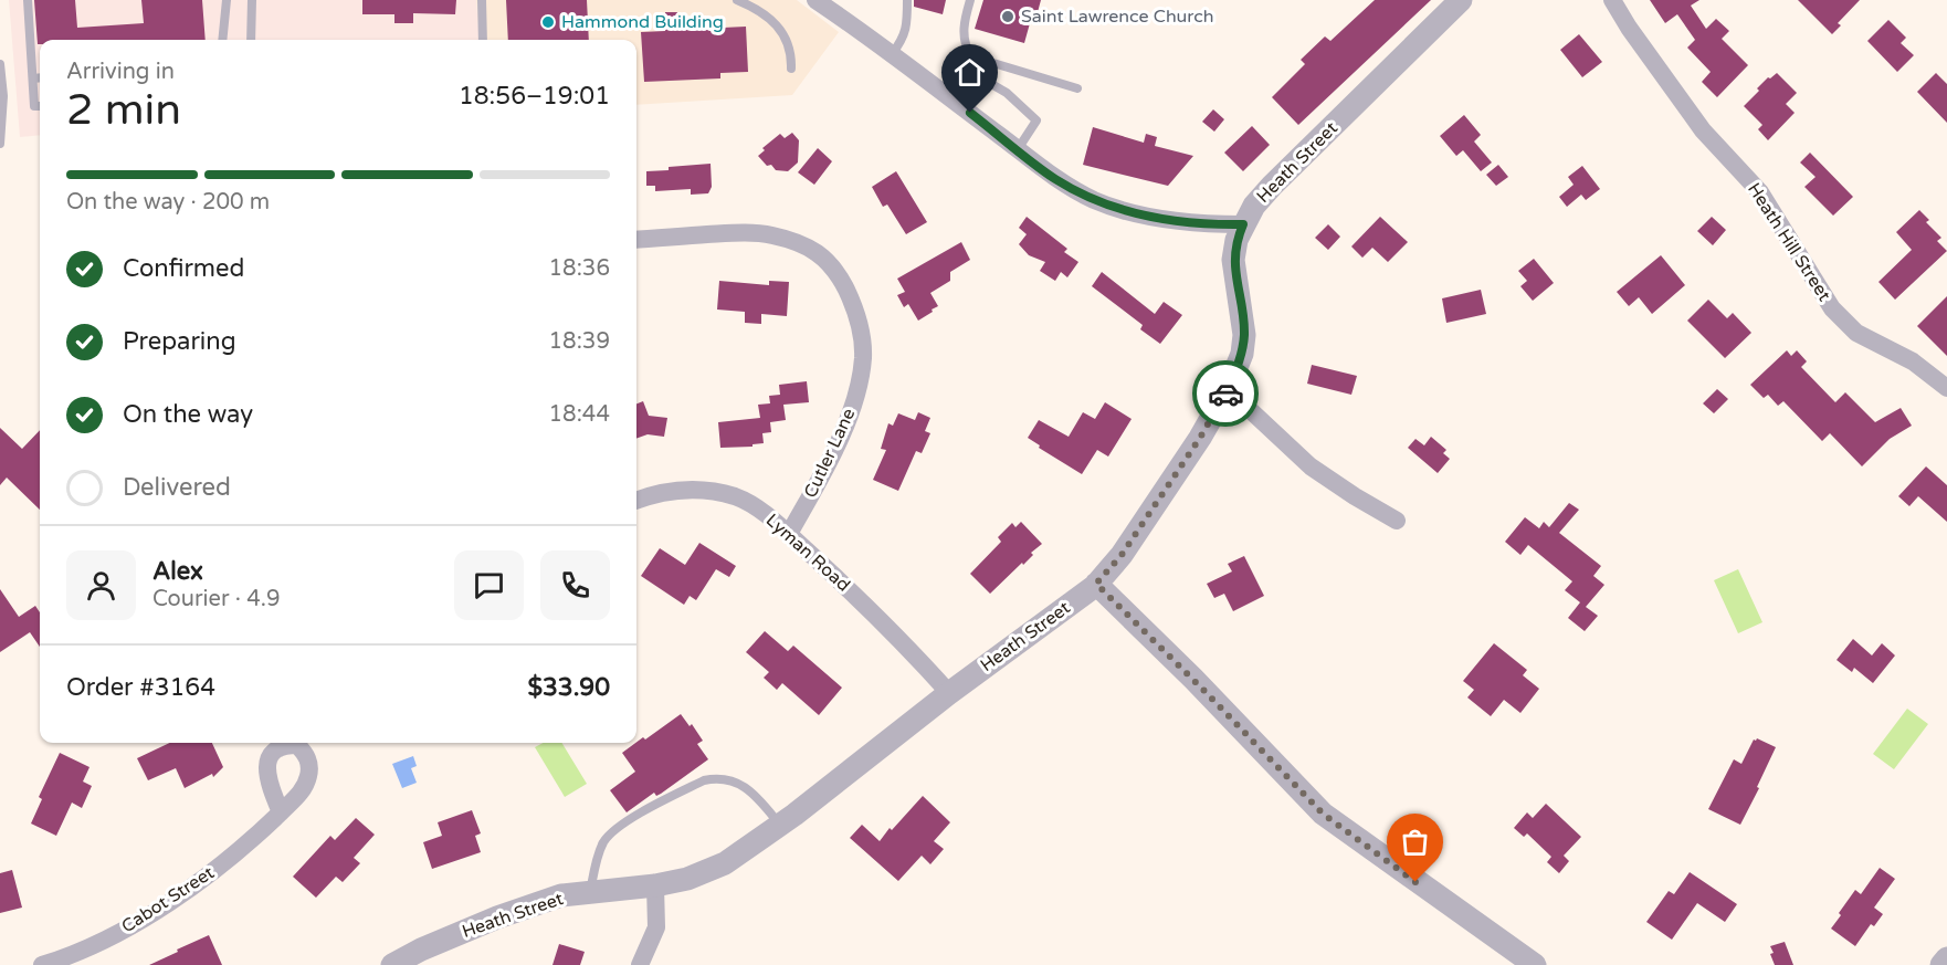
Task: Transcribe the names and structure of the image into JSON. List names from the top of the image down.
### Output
{
  "streets": {
    "street": [
      "Heath Street",
      "Heath Hill Street",
      "Cutler Lane",
      "Lyman Road",
      "Cabot Street"
    ]
  },
  "crossings": [
    ["Heath Street", "Lyman Road"],
    ["Cutler Lane", "Lyman Road"]
  ],
  "places": ["Saint Lawrence Church", "Hammond Building"],
  "page": {
    "heading": ["2 min", "Arriving in", "18:56–19:01"],
    "panel": [
      "Alex",
      "Courier · 4.9",
      "Order #3164",
      "$33.90"
    ],
    "bar": "On the way · 200 m",
    "list": [
      ["Confirmed", "18:36"],
      ["Preparing", "18:39"],
      ["On the way", "18:44"],
      "Delivered"
    ]
  }
}
